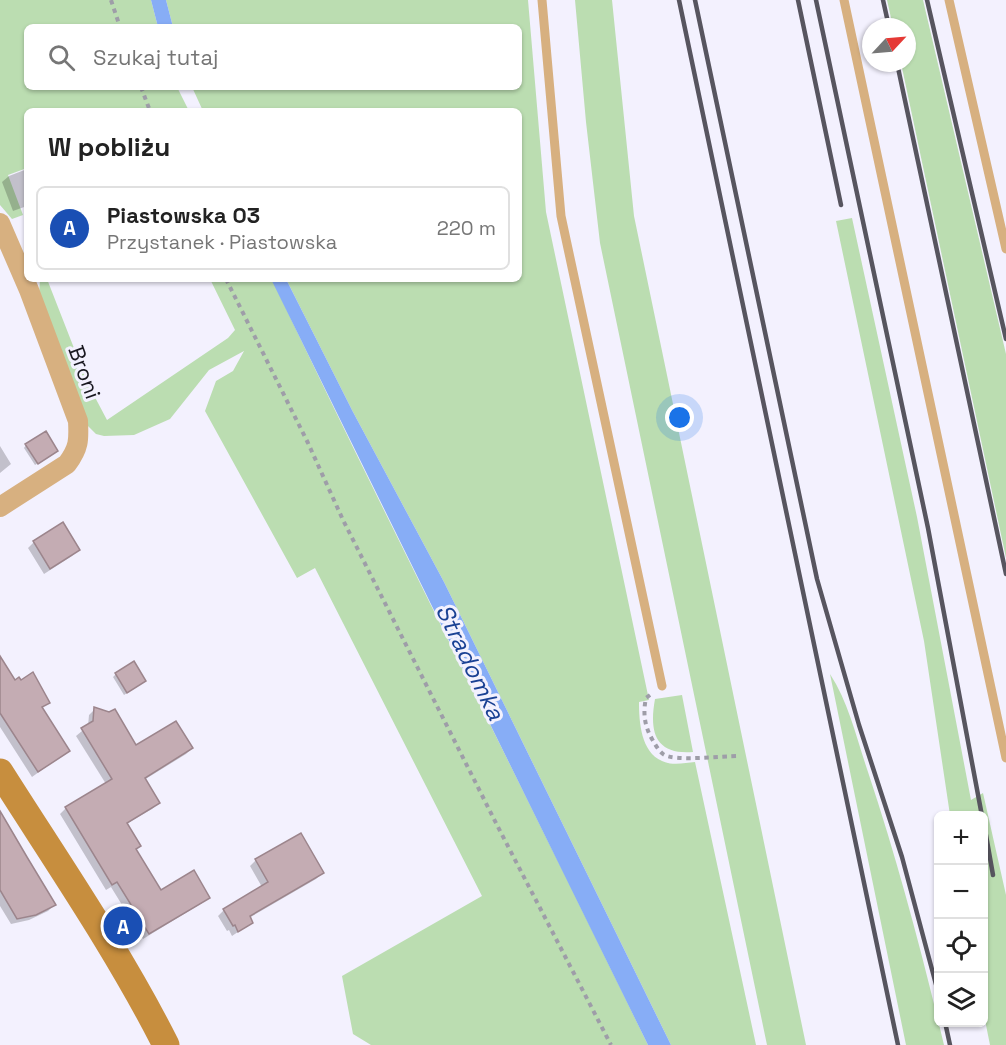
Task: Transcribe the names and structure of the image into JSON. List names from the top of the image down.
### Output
{
  "streets": {
    "street": ["Broni"]
  },
  "water": ["Stradomka"],
  "north": "top right",
  "page": {
    "search": "Szukaj tutaj",
    "heading": "W pobliżu",
    "list": [
      {
        "mark": "A",
        "name": "Piastowska 03",
        "note": "Przystanek · Piastowska",
        "value": "220 m"
      }
    ],
    "map_buttons": ["+", "−"],
    "pins": "A"
  }
}
